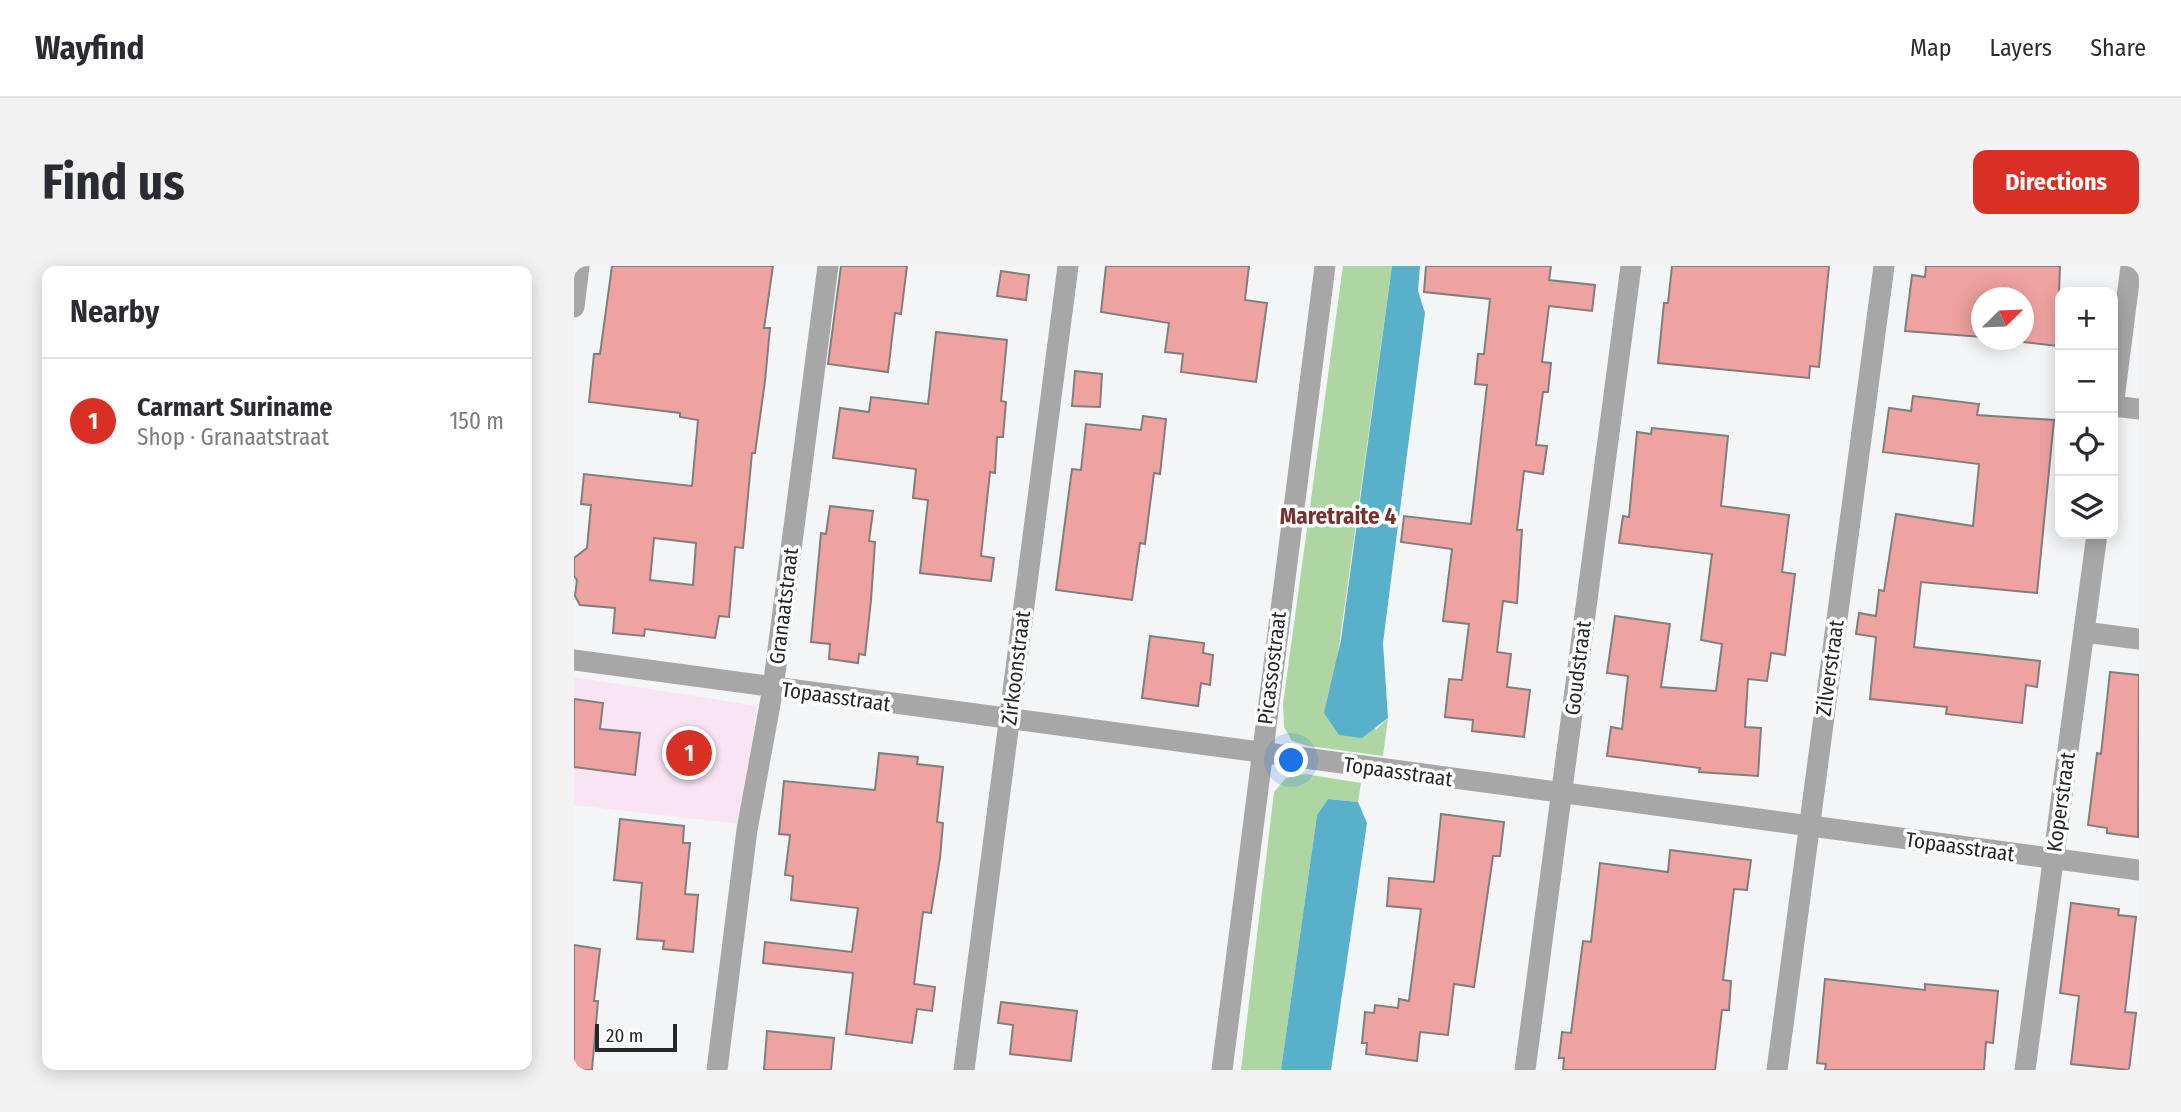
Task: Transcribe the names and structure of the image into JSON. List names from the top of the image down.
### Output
{
  "streets": {
    "street": [
      "Granaatstraat",
      "Zirkoonstraat",
      "Picassostraat",
      "Goudstraat",
      "Zilverstraat",
      "Topaasstraat",
      "Koperstraat"
    ]
  },
  "crossings": [
    ["Granaatstraat", "Topaasstraat"],
    ["Zirkoonstraat", "Topaasstraat"],
    ["Picassostraat", "Topaasstraat"],
    ["Goudstraat", "Topaasstraat"],
    ["Zilverstraat", "Topaasstraat"],
    ["Topaasstraat", "Koperstraat"]
  ],
  "districts": ["Maretraite 4"],
  "scale_bar": "20 m",
  "north": "top right",
  "page": {
    "header": "Wayfind",
    "nav": ["Map", "Layers", "Share"],
    "buttons": "Directions",
    "title": "Find us",
    "heading": "Nearby",
    "map_buttons": ["+", "−"],
    "list": [
      {
        "mark": "1",
        "name": "Carmart Suriname",
        "note": "Shop · Granaatstraat",
        "value": "150 m"
      }
    ],
    "pins": "1",
    "scale": "20 m"
  }
}
